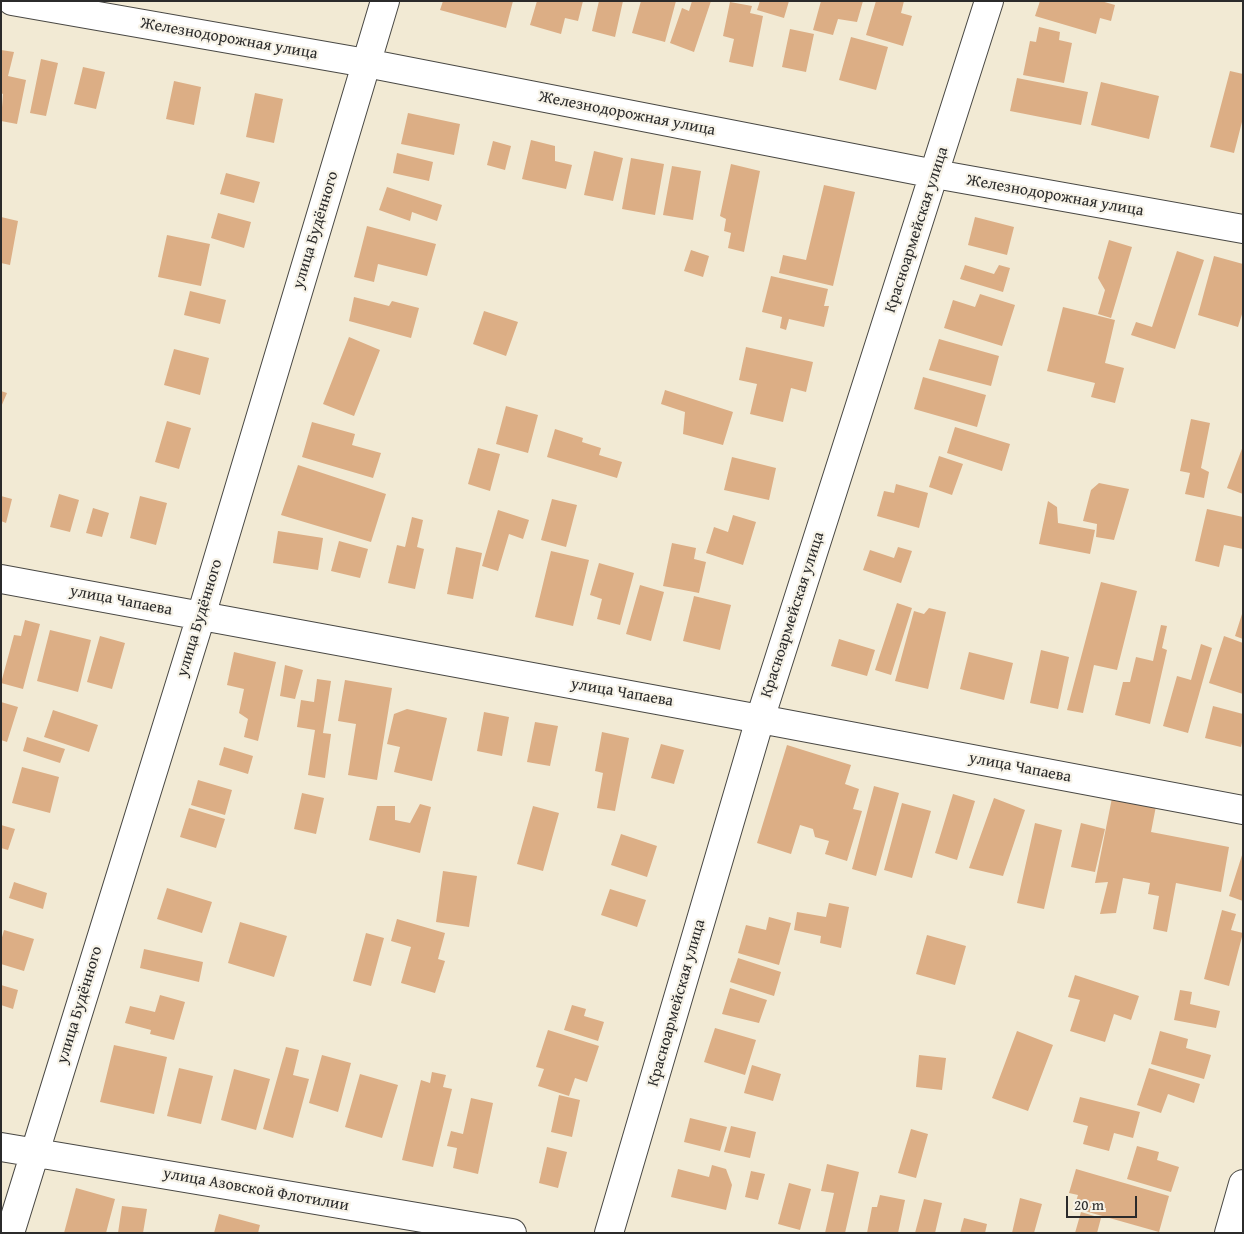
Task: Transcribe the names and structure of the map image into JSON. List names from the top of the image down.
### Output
{
  "streets": {
    "street": [
      "Железнодорожная улица",
      "улица Будённого",
      "Красноармейская улица",
      "улица Чапаева",
      "улица Азовской Флотилии"
    ]
  },
  "crossings": [
    ["Железнодорожная улица", "улица Будённого"],
    ["Железнодорожная улица", "Красноармейская улица"],
    ["улица Будённого", "улица Чапаева"],
    ["улица Будённого", "улица Азовской Флотилии"],
    ["Красноармейская улица", "улица Чапаева"]
  ],
  "scale_bar": "20 m"
}
